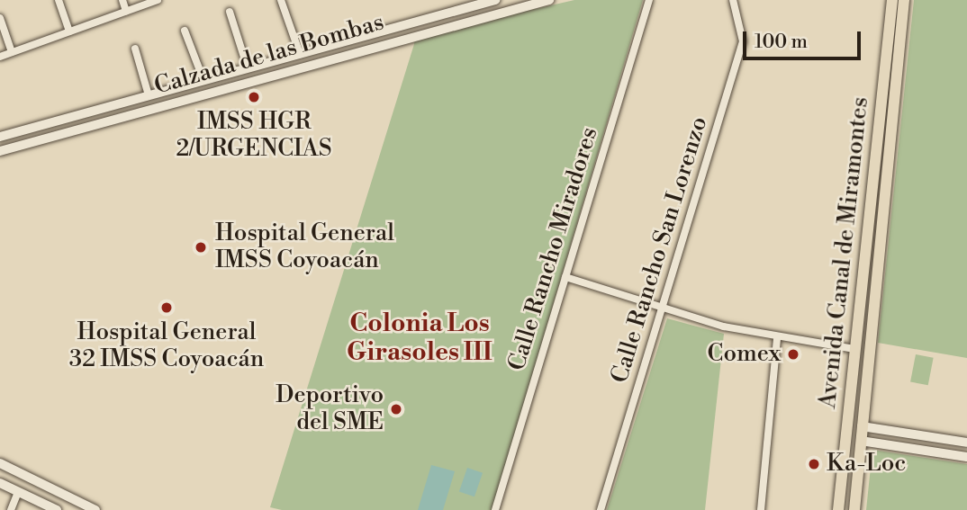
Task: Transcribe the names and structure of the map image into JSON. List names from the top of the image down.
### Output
{
  "streets": {
    "main road": ["Calzada de las Bombas", "Avenida Canal de Miramontes"],
    "street": ["Calle Rancho Miradores", "Calle Rancho San Lorenzo"]
  },
  "districts": ["Colonia Los Girasoles III"],
  "places": [
    "IMSS HGR 2/URGENCIAS",
    "Hospital General IMSS Coyoacán",
    "Hospital General 32 IMSS Coyoacán",
    "Comex",
    "Deportivo del SME",
    "Ka-Loc"
  ],
  "scale_bar": "100 m"
}
